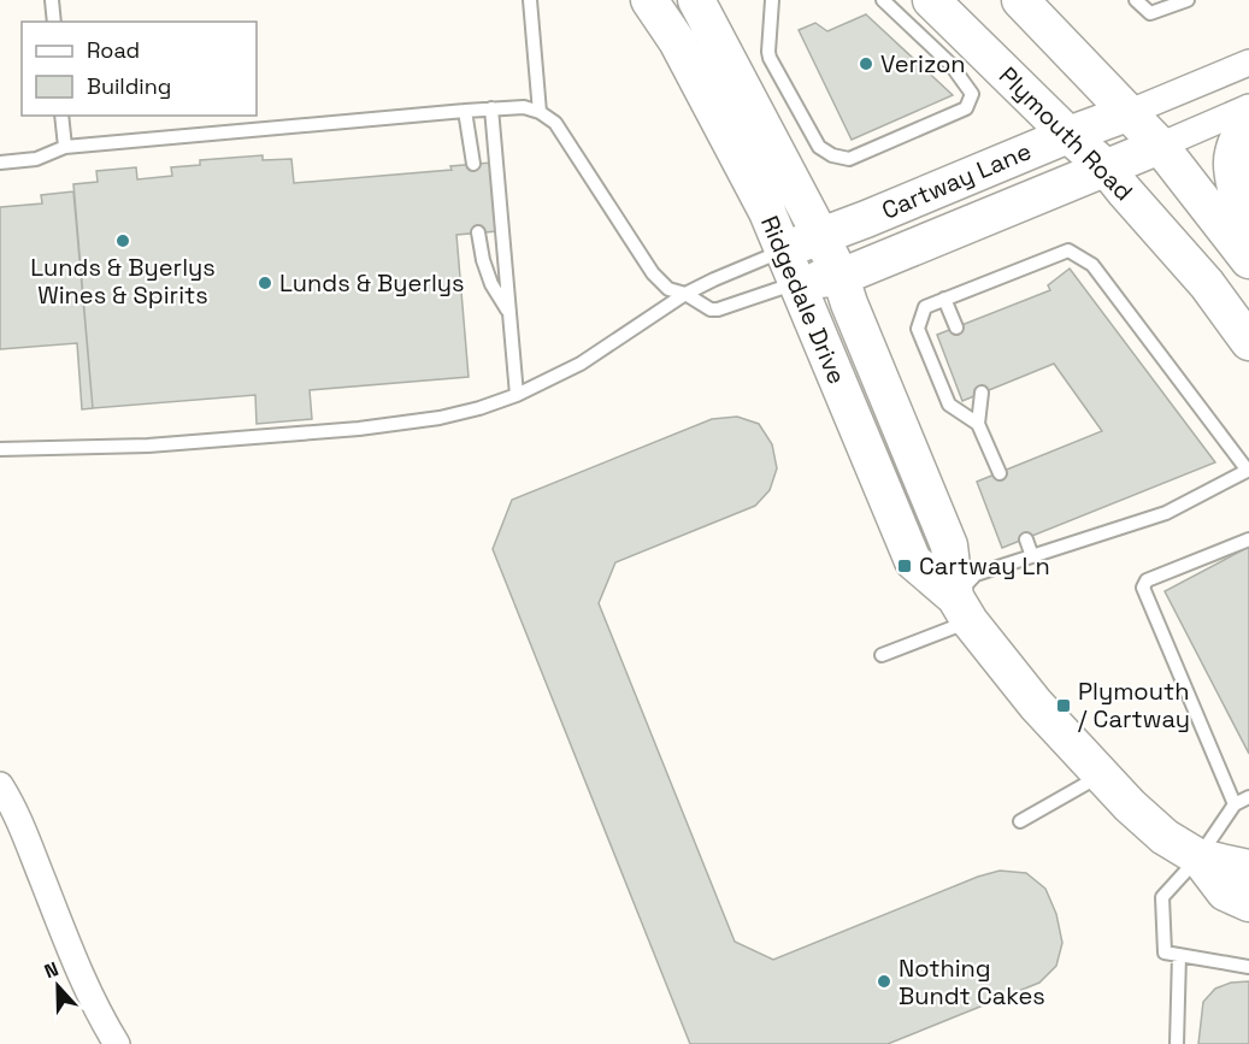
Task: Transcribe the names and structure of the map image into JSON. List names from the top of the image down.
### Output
{
  "streets": {
    "street": ["Plymouth Road", "Cartway Lane", "Ridgedale Drive"]
  },
  "crossings": [
    ["Plymouth Road", "Cartway Lane"],
    ["Cartway Lane", "Ridgedale Drive"]
  ],
  "places": {
    "other": [
      "Verizon",
      "Lunds & Byerlys Wines & Spirits",
      "Lunds & Byerlys",
      "Nothing Bundt Cakes"
    ],
    "transit": ["Cartway Ln", "Plymouth / Cartway"]
  },
  "legend": ["Road", "Building"],
  "north": "top"
}
